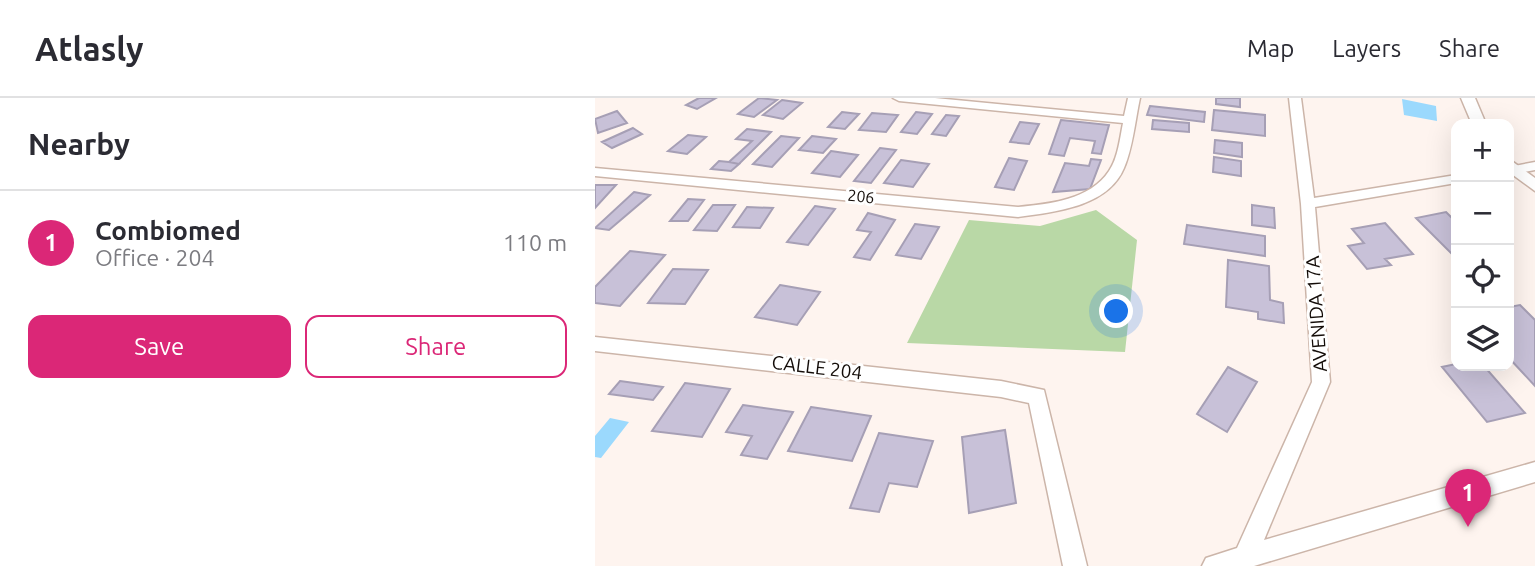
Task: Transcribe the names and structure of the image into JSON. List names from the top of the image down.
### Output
{
  "streets": {
    "street": ["206", "AVENIDA 17A", "CALLE 204"]
  },
  "page": {
    "header": "Atlasly",
    "nav": ["Map", "Layers", "Share"],
    "heading": "Nearby",
    "map_buttons": ["+", "−"],
    "list": [
      {
        "mark": "1",
        "name": "Combiomed",
        "note": "Office · 204",
        "value": "110 m"
      }
    ],
    "buttons": ["Save", "Share"],
    "pins": "1"
  }
}
